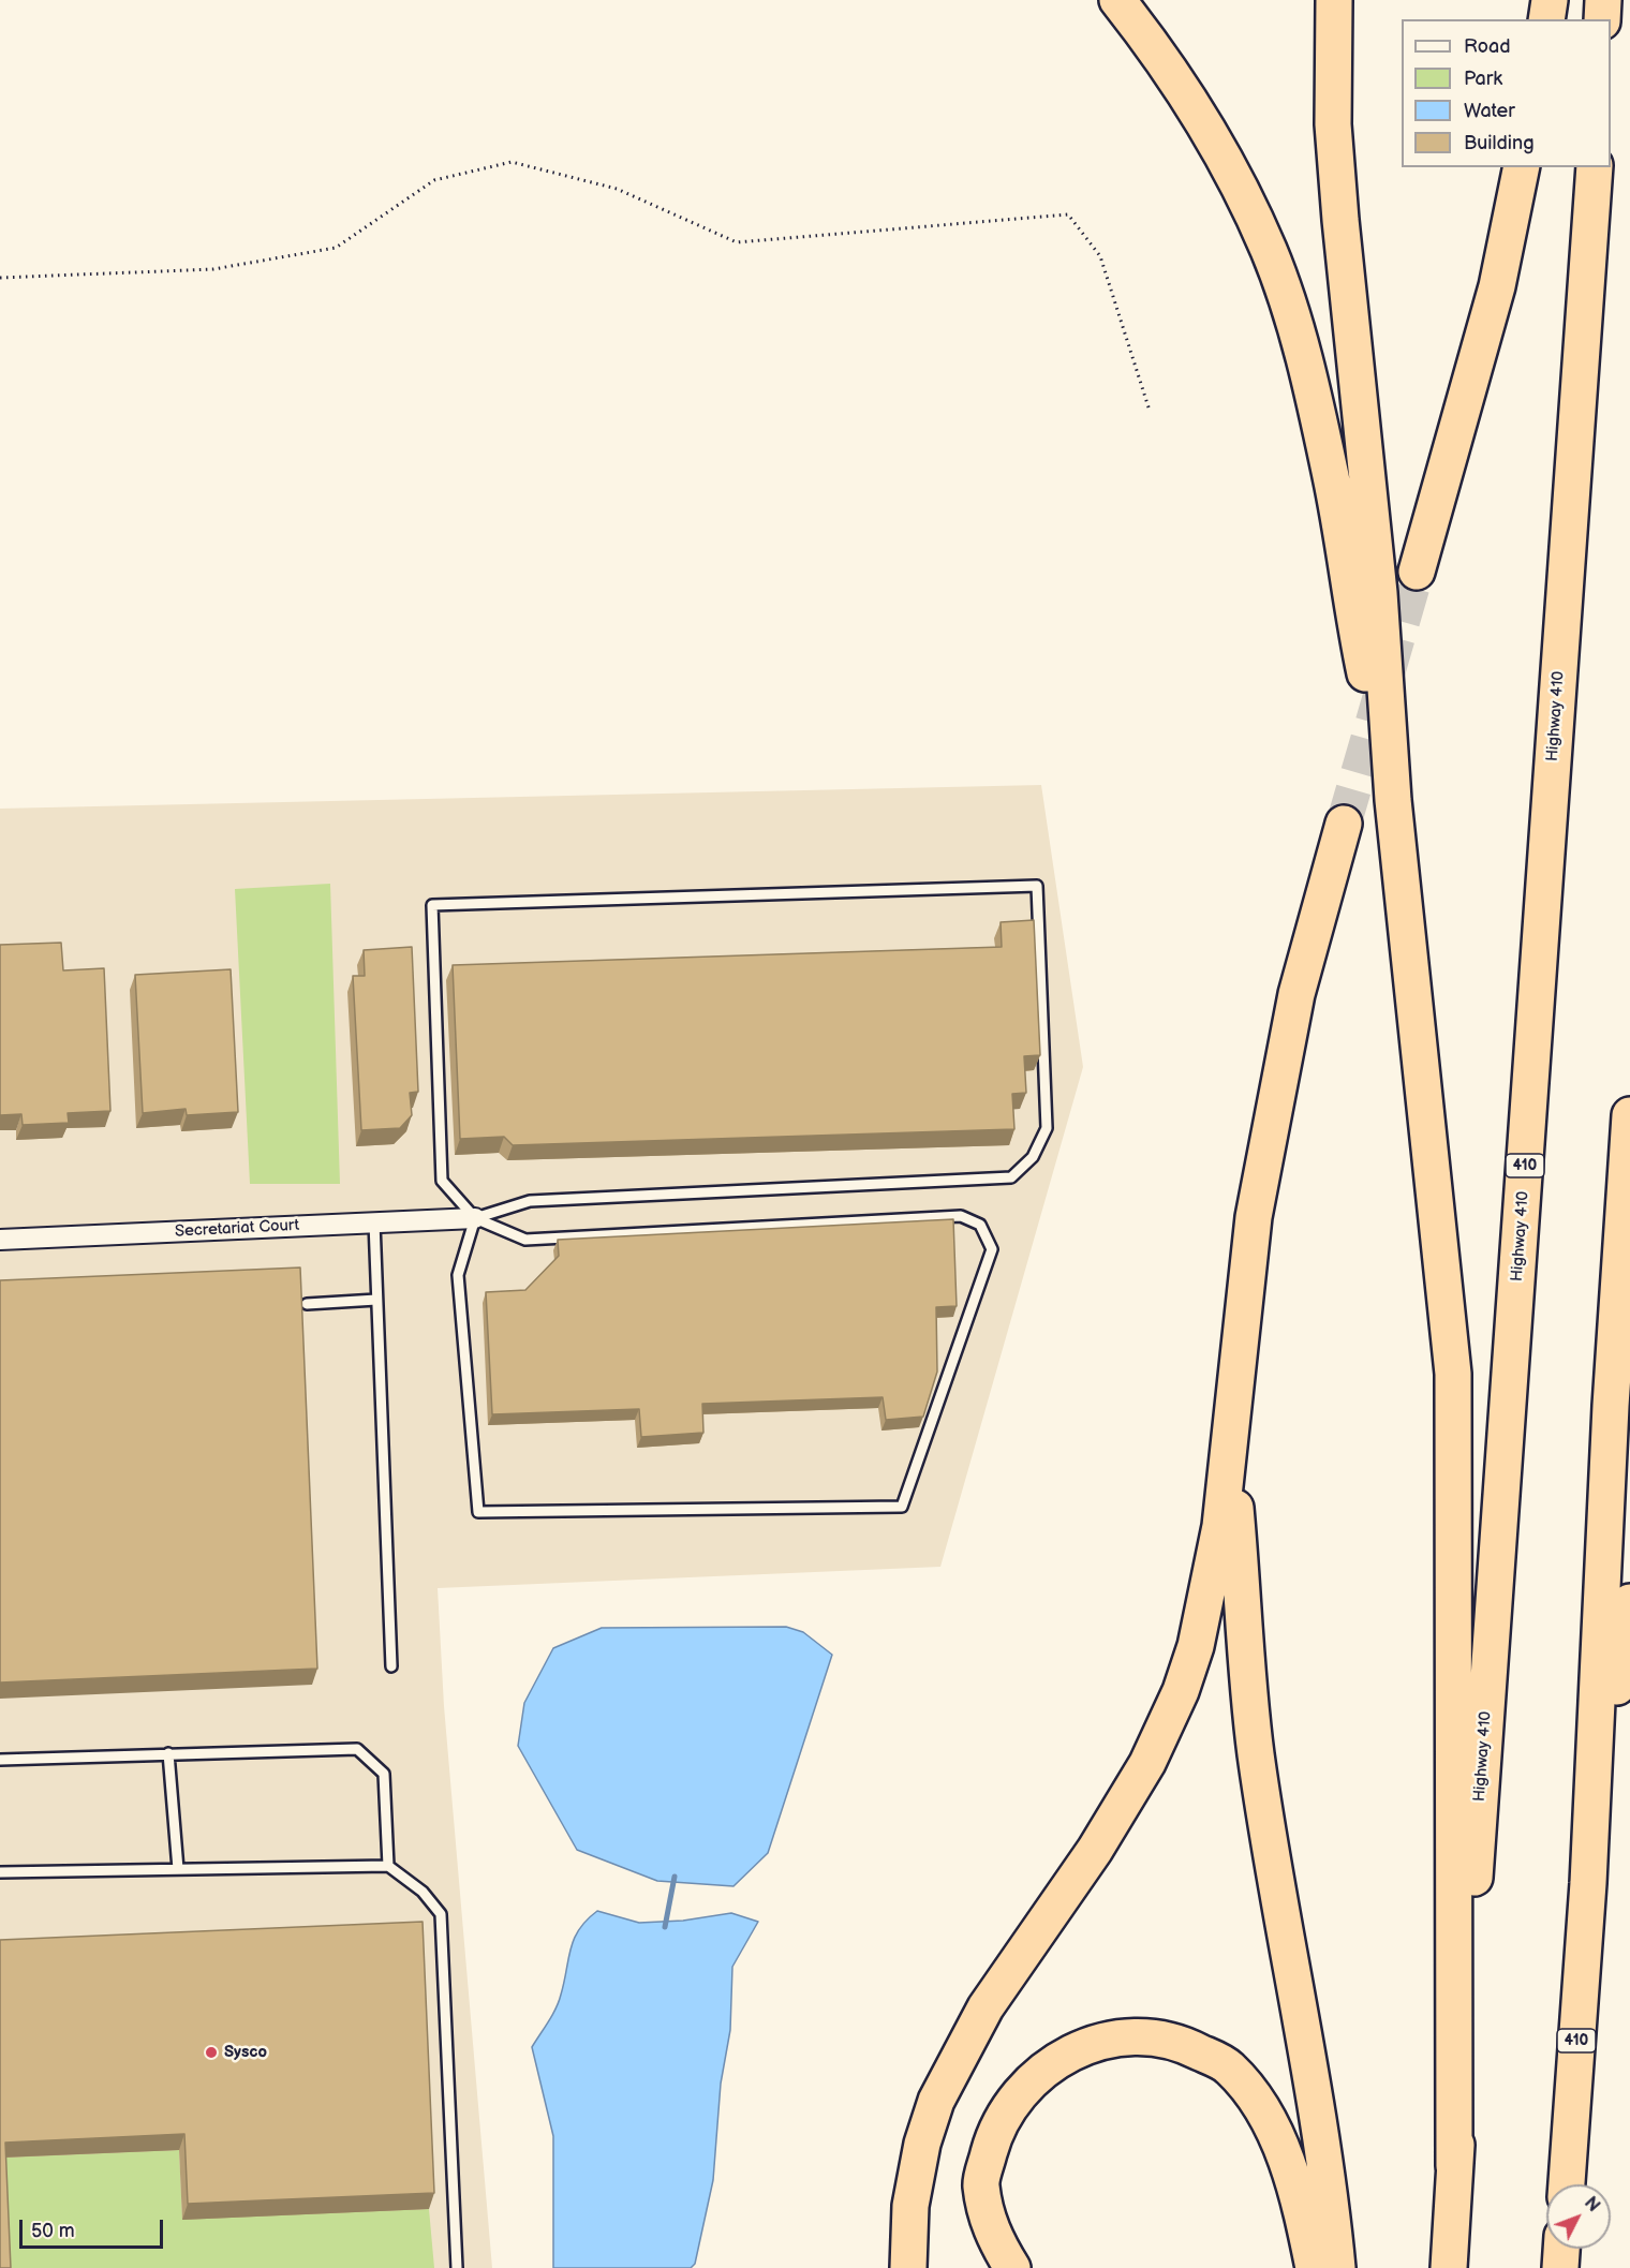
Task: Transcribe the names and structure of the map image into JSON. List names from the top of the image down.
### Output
{
  "streets": {
    "highway": ["Highway 410", "410"],
    "street": ["Secretariat Court"]
  },
  "places": ["Sysco"],
  "legend": [
    "Road",
    "Park",
    "Water",
    "Building"
  ],
  "scale_bar": "50 m",
  "north": "top right"
}
